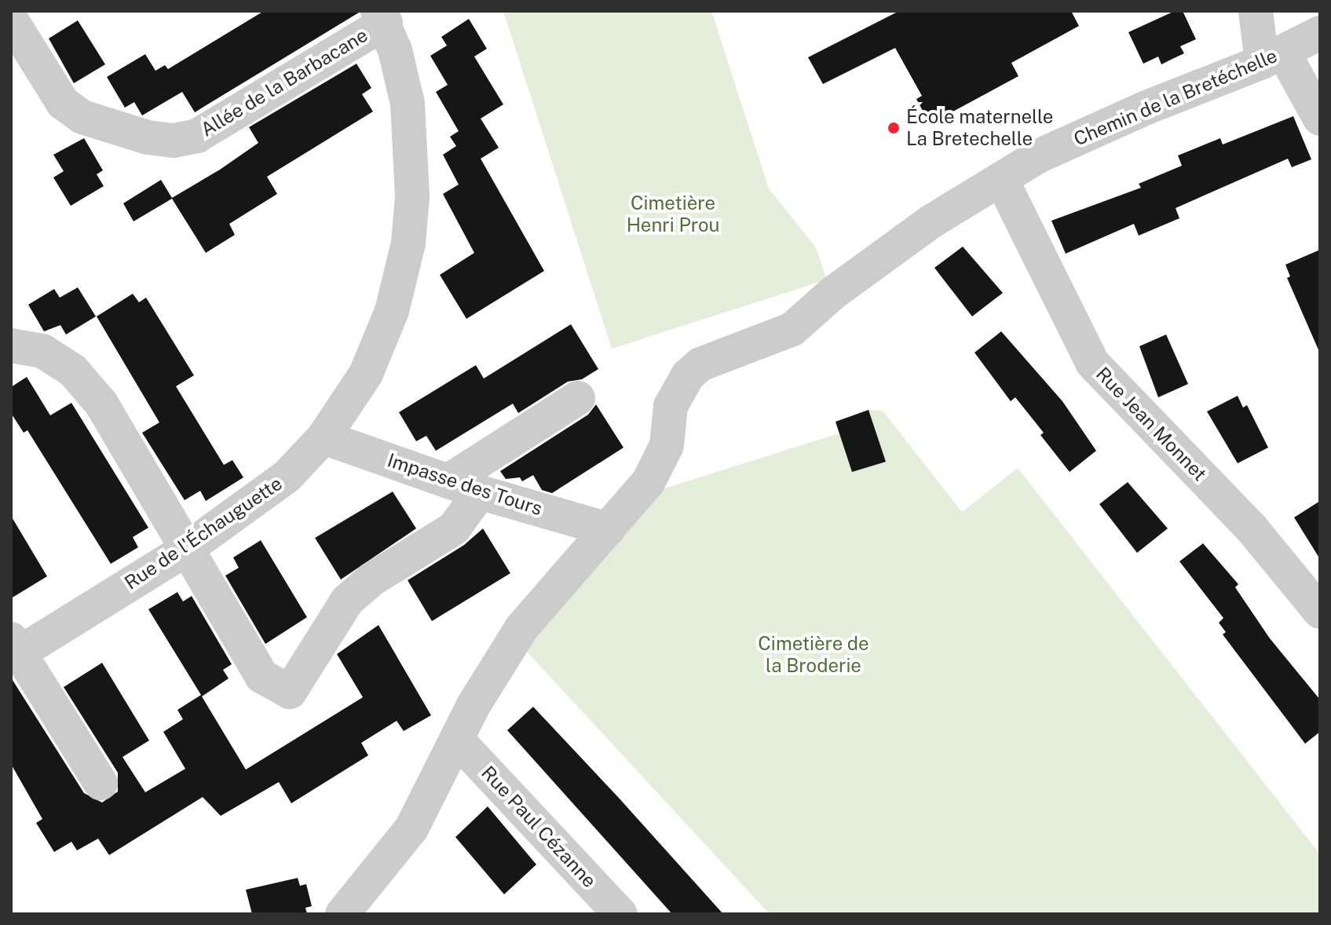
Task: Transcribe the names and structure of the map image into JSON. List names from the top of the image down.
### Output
{
  "streets": {
    "street": [
      "Allée de la Barbacane",
      "Chemin de la Bretéchelle",
      "Rue Jean Monnet",
      "Impasse des Tours",
      "Rue de l'Échauguette",
      "Rue Paul Cézanne"
    ]
  },
  "crossings": [
    ["Allée de la Barbacane", "Rue de l'Échauguette"],
    ["Chemin de la Bretéchelle", "Rue Jean Monnet"],
    ["Chemin de la Bretéchelle", "Impasse des Tours"],
    ["Chemin de la Bretéchelle", "Rue Paul Cézanne"],
    ["Impasse des Tours", "Rue de l'Échauguette"]
  ],
  "parks": ["Cimetière Henri Prou", "Cimetière de la Broderie"],
  "places": ["École maternelle La Bretechelle"]
}
